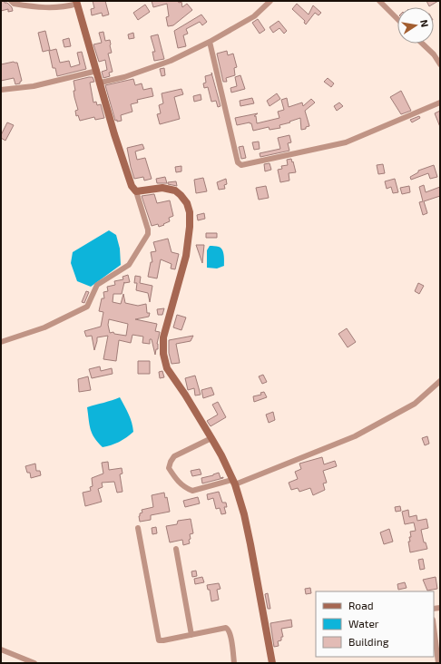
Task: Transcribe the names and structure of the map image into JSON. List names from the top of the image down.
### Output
{
  "legend": ["Road", "Water", "Building"],
  "north": "right"
}
